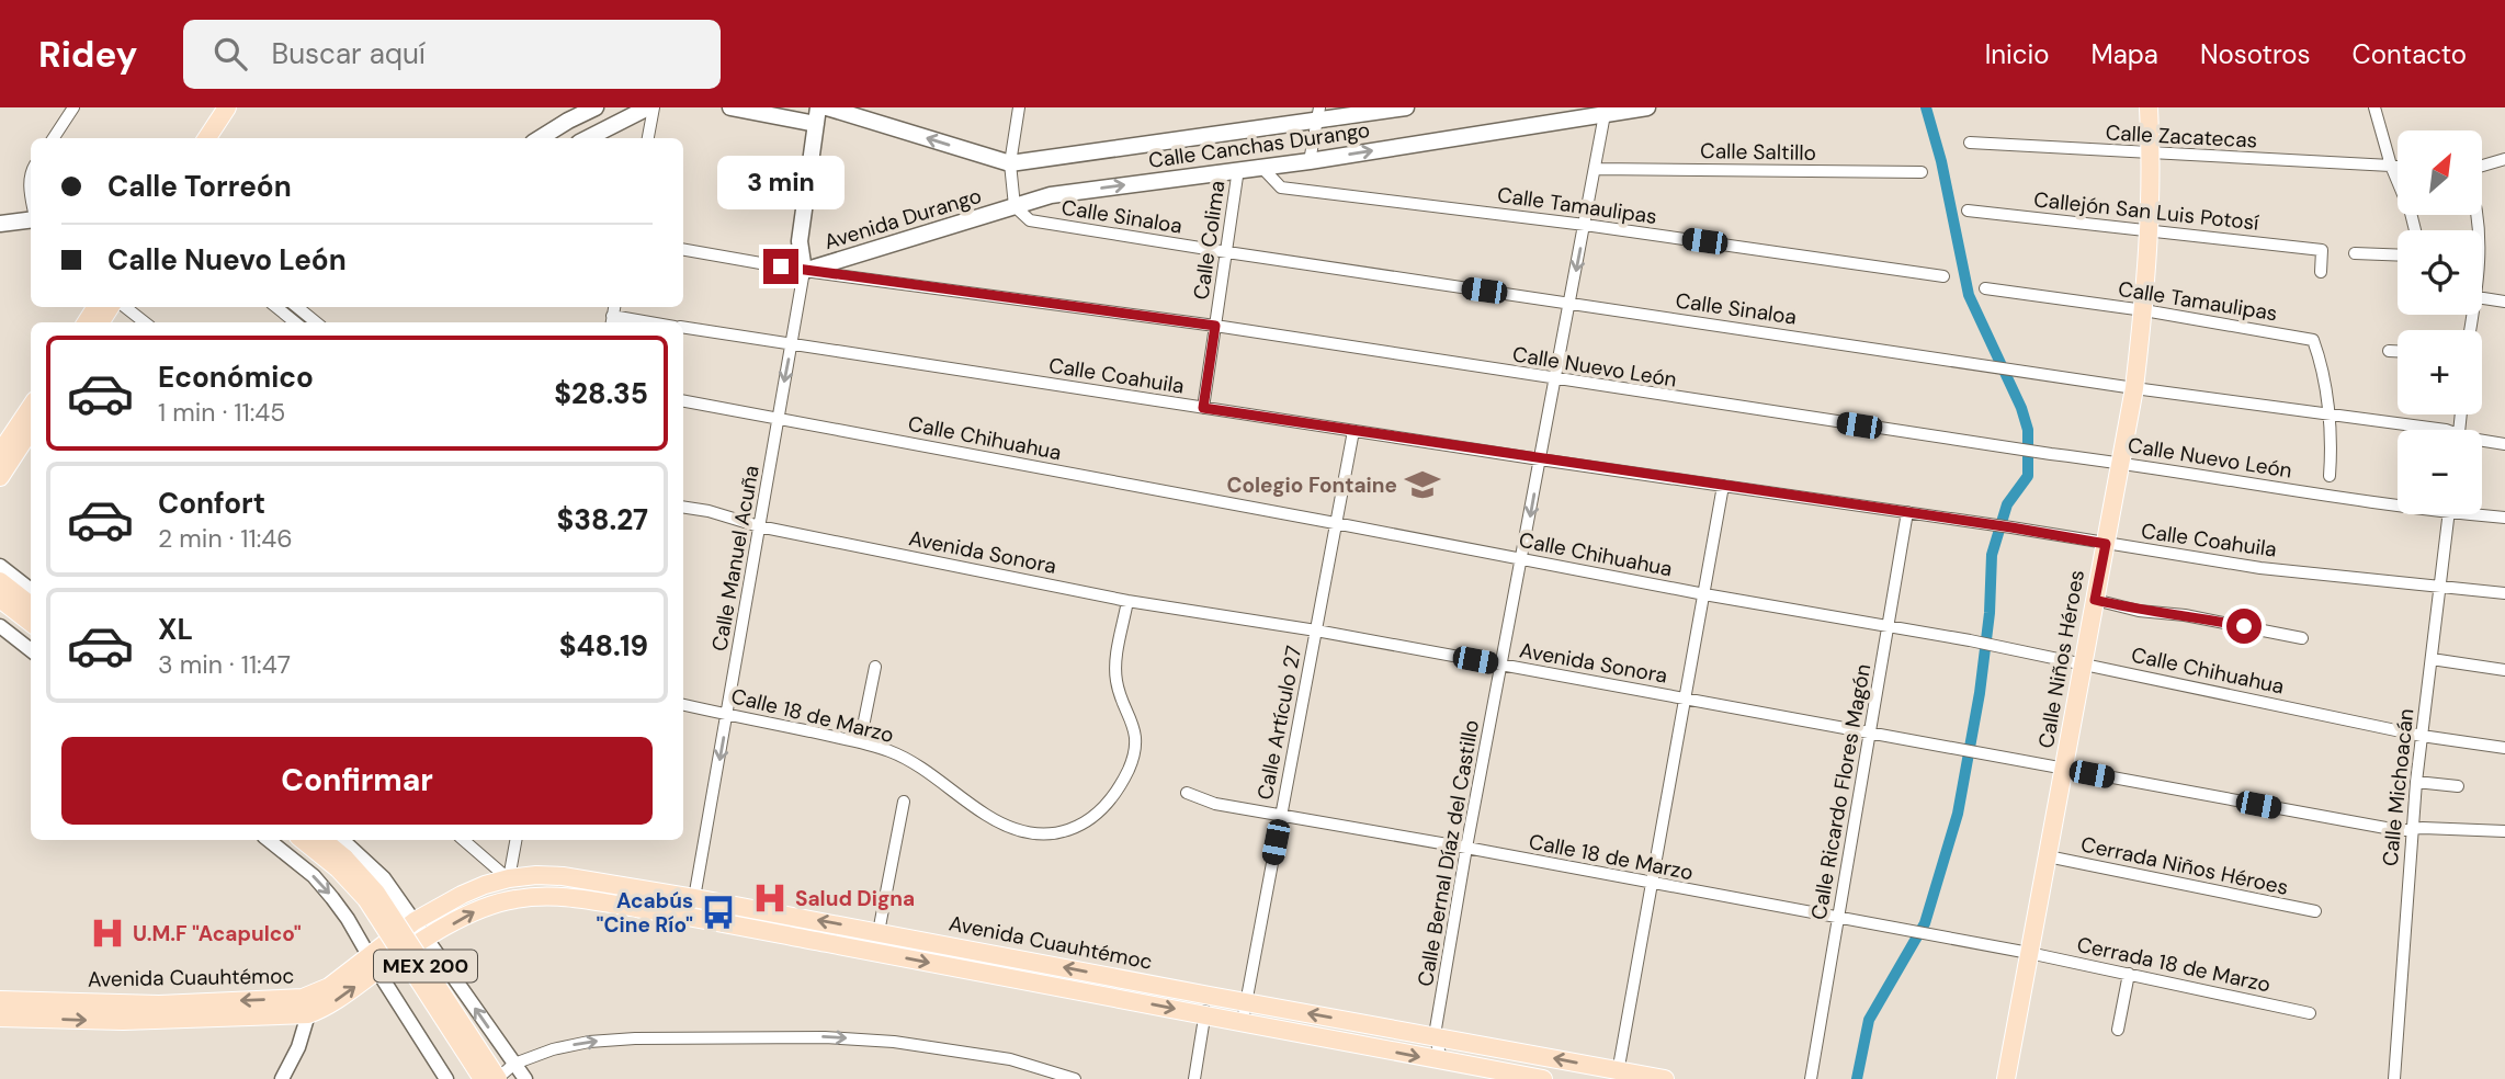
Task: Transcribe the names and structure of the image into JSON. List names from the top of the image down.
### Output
{
  "streets": {
    "main road": [
      "Calle Canchas Durango",
      "Avenida Durango",
      "Calle Niños Héroes",
      "Avenida Cuauhtémoc",
      "MEX 200"
    ],
    "street": [
      "Calle Zacatecas",
      "Calle Saltillo",
      "Calle Tamaulipas",
      "Callejón San Luis Potosí",
      "Calle Sinaloa",
      "Calle Colima",
      "Calle Nuevo León",
      "Calle Coahuila",
      "Calle Chihuahua",
      "Avenida Sonora",
      "Calle Manuel Acuña",
      "Calle 18 de Marzo",
      "Calle Artículo 27",
      "Calle Michoacán",
      "Calle Ricardo Flores Magón",
      "Calle Bernal Díaz del Castillo",
      "Cerrada Niños Héroes",
      "Cerrada 18 de Marzo"
    ]
  },
  "crossings": [
    ["Calle Zacatecas", "Calle Niños Héroes"],
    ["Calle Canchas Durango", "Calle Tamaulipas"],
    ["Calle Canchas Durango", "Calle Sinaloa"],
    ["Calle Canchas Durango", "Avenida Durango"],
    ["Calle Canchas Durango", "Calle Colima"],
    ["Calle Canchas Durango", "Calle Bernal Díaz del Castillo"],
    ["Calle Saltillo", "Calle Bernal Díaz del Castillo"],
    ["Calle Tamaulipas", "Calle Sinaloa"],
    ["Calle Tamaulipas", "Calle Niños Héroes"],
    ["Calle Tamaulipas", "Calle Bernal Díaz del Castillo"],
    ["Callejón San Luis Potosí", "Calle Niños Héroes"],
    ["Calle Sinaloa", "Avenida Durango"],
    ["Calle Sinaloa", "Calle Colima"],
    ["Calle Sinaloa", "Calle Niños Héroes"],
    ["Calle Sinaloa", "Calle Bernal Díaz del Castillo"],
    ["Avenida Durango", "Calle Nuevo León"],
    ["Avenida Durango", "Calle Manuel Acuña"],
    ["Calle Colima", "Calle Nuevo León"],
    ["Calle Colima", "Calle Coahuila"],
    ["Calle Nuevo León", "Calle Manuel Acuña"],
    ["Calle Nuevo León", "Calle Niños Héroes"],
    ["Calle Nuevo León", "Calle Bernal Díaz del Castillo"],
    ["Calle Coahuila", "Calle Manuel Acuña"],
    ["Calle Coahuila", "Calle Niños Héroes"],
    ["Calle Coahuila", "Calle Artículo 27"],
    ["Calle Coahuila", "Calle Michoacán"],
    ["Calle Coahuila", "Calle Ricardo Flores Magón"],
    ["Calle Coahuila", "Calle Bernal Díaz del Castillo"],
    ["Calle Chihuahua", "Calle Manuel Acuña"],
    ["Calle Chihuahua", "Calle Niños Héroes"],
    ["Calle Chihuahua", "Calle Artículo 27"],
    ["Calle Chihuahua", "Calle Michoacán"],
    ["Calle Chihuahua", "Calle Ricardo Flores Magón"],
    ["Calle Chihuahua", "Calle Bernal Díaz del Castillo"],
    ["Avenida Sonora", "Calle Manuel Acuña"],
    ["Avenida Sonora", "Calle Niños Héroes"],
    ["Avenida Sonora", "Calle 18 de Marzo"],
    ["Avenida Sonora", "Calle Artículo 27"],
    ["Avenida Sonora", "Calle Michoacán"],
    ["Avenida Sonora", "Calle Ricardo Flores Magón"],
    ["Avenida Sonora", "Calle Bernal Díaz del Castillo"],
    ["Calle Manuel Acuña", "Calle 18 de Marzo"],
    ["Calle Manuel Acuña", "Avenida Cuauhtémoc"],
    ["Calle Niños Héroes", "Calle 18 de Marzo"],
    ["Calle Niños Héroes", "Cerrada Niños Héroes"],
    ["Calle Niños Héroes", "Cerrada 18 de Marzo"],
    ["Calle 18 de Marzo", "Calle Artículo 27"],
    ["Calle 18 de Marzo", "Calle Ricardo Flores Magón"],
    ["Calle 18 de Marzo", "Calle Bernal Díaz del Castillo"],
    ["Calle 18 de Marzo", "Cerrada 18 de Marzo"],
    ["Calle Artículo 27", "Avenida Cuauhtémoc"],
    ["Calle Bernal Díaz del Castillo", "Avenida Cuauhtémoc"]
  ],
  "one_way": ["Calle Canchas Durango", "Calle Manuel Acuña"],
  "places": {
    "school or university": ["Colegio Fontaine"],
    "hospital": ["Salud Digna", "U.M.F \"Acapulco\""],
    "bus stop": ["Acabús \"Cine Río\""]
  },
  "north": "top right",
  "page": {
    "header": "Ridey",
    "search": "Buscar aquí",
    "nav": [
      "Inicio",
      "Mapa",
      "Nosotros",
      "Contacto"
    ],
    "map_buttons": ["+", "−"],
    "banner": ["Calle Torreón", "Calle Nuevo León"],
    "bubble": "3 min",
    "list": [
      {
        "name": "Económico",
        "note": "1 min · 11:45",
        "value": "$28.35"
      },
      {
        "name": "Confort",
        "note": "2 min · 11:46",
        "value": "$38.27"
      },
      {
        "name": "XL",
        "note": "3 min · 11:47",
        "value": "$48.19"
      }
    ],
    "buttons": "Confirmar"
  }
}
